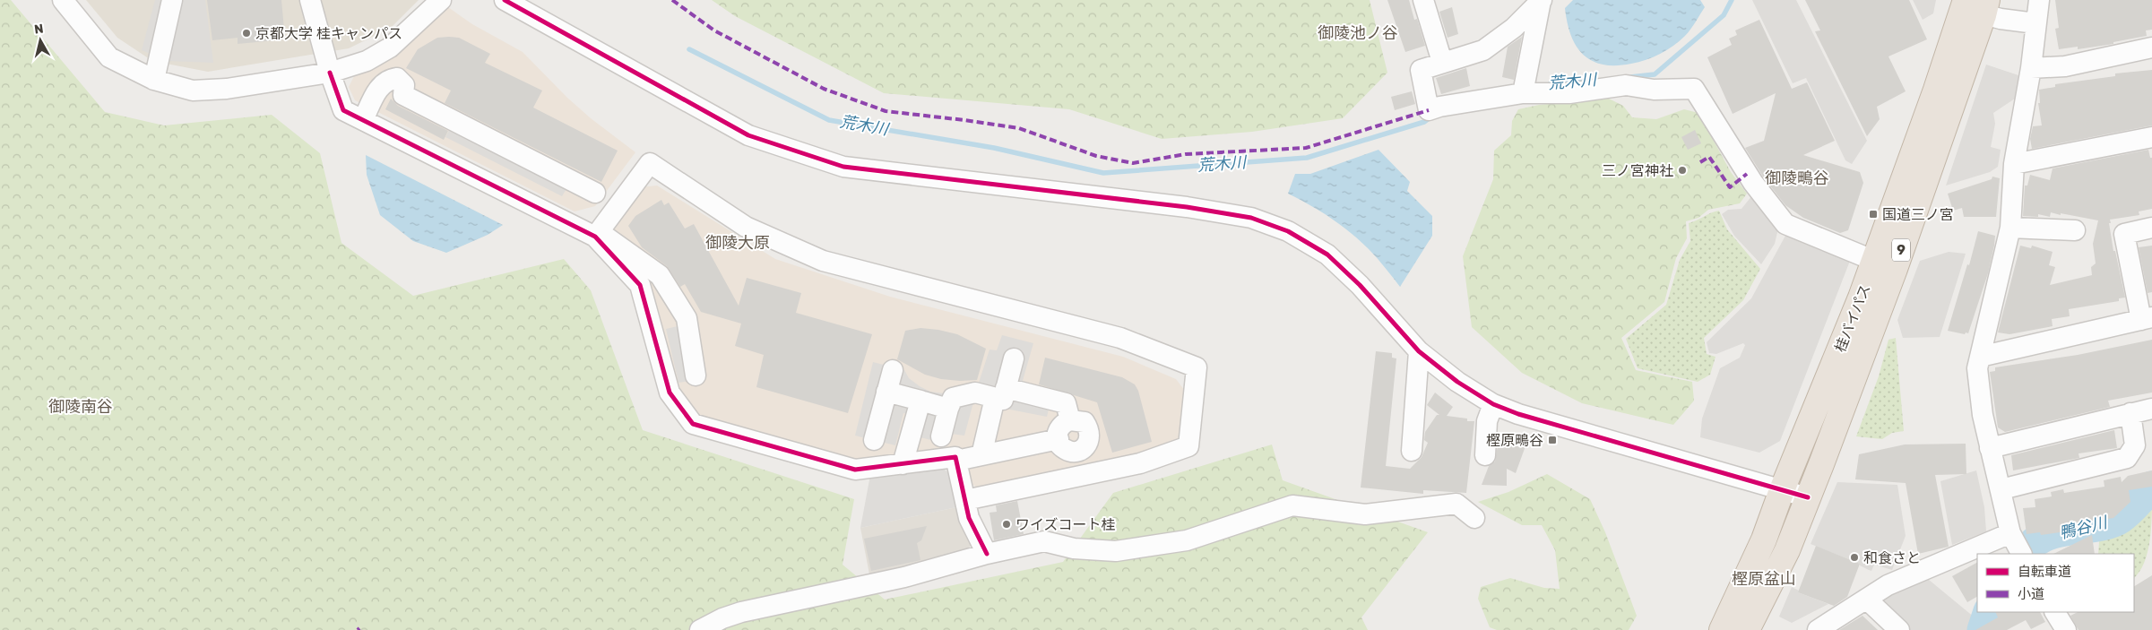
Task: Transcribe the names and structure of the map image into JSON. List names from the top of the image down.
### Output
{
  "streets": {
    "highway": ["9", "桂バイパス"]
  },
  "districts": [
    "御陵池ノ谷",
    "御陵鴫谷",
    "御陵大原",
    "御陵南谷",
    "樫原盆山"
  ],
  "water": ["荒木川", "鴨谷川"],
  "places": {
    "other": [
      "京都大学 桂キャンパス",
      "三ノ宮神社",
      "ワイズコート桂",
      "和食さと"
    ],
    "transit": ["国道三ノ宮", "樫原鴫谷"]
  },
  "legend": ["自転車道", "小道"],
  "north": "top"
}
